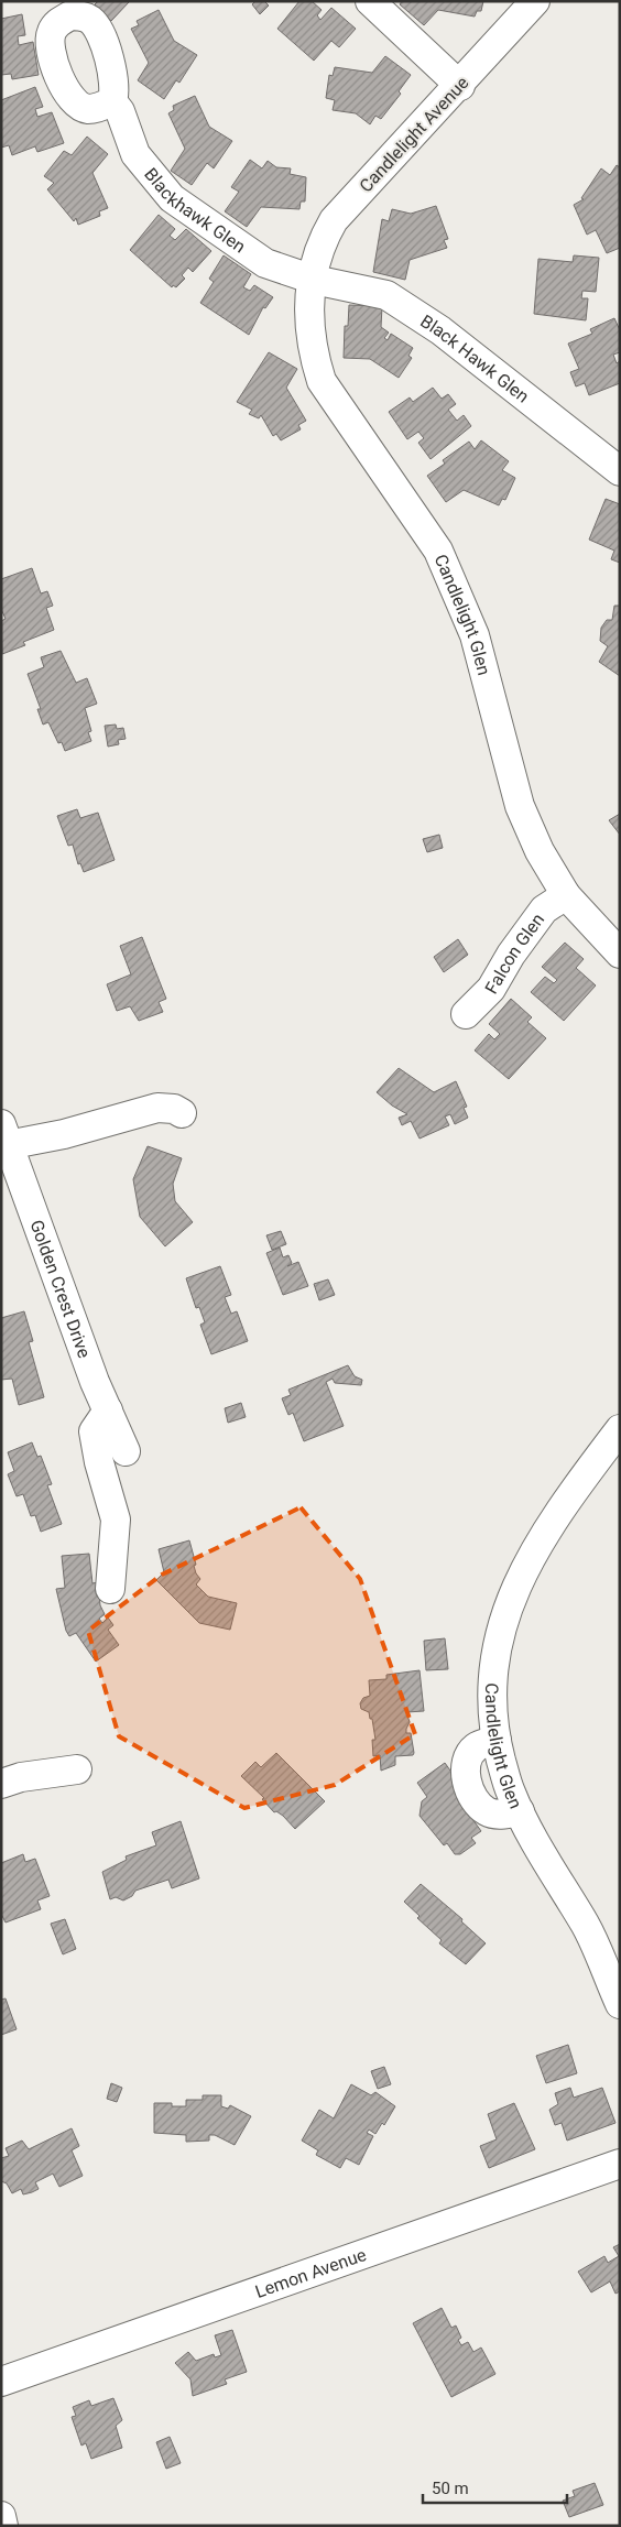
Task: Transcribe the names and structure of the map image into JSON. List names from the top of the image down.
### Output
{
  "streets": {
    "street": [
      "Candlelight Avenue",
      "Blackhawk Glen",
      "Black Hawk Glen",
      "Candlelight Glen",
      "Falcon Glen",
      "Golden Crest Drive",
      "Lemon Avenue"
    ]
  },
  "crossings": [
    ["Candlelight Avenue", "Blackhawk Glen"],
    ["Candlelight Avenue", "Black Hawk Glen"],
    ["Candlelight Avenue", "Candlelight Glen"],
    ["Blackhawk Glen", "Black Hawk Glen"],
    ["Blackhawk Glen", "Candlelight Glen"],
    ["Black Hawk Glen", "Candlelight Glen"],
    ["Candlelight Glen", "Falcon Glen"]
  ],
  "scale_bar": "50 m"
}
